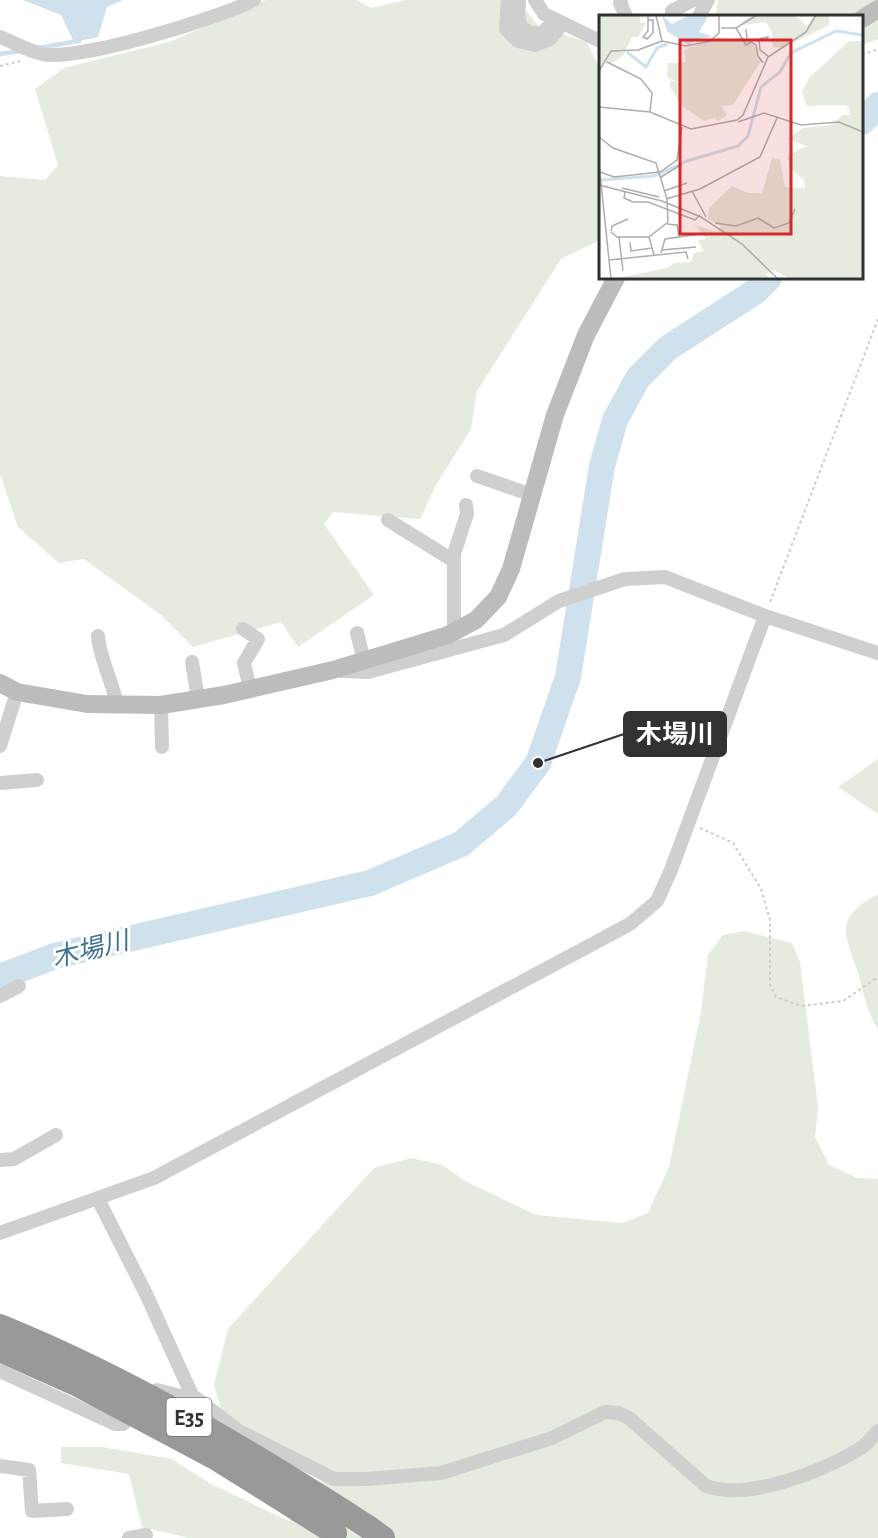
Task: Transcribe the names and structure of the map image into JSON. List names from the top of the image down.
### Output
{
  "streets": {
    "highway": ["E35"]
  },
  "water": ["木場川"],
  "places": ["木場川"]
}
